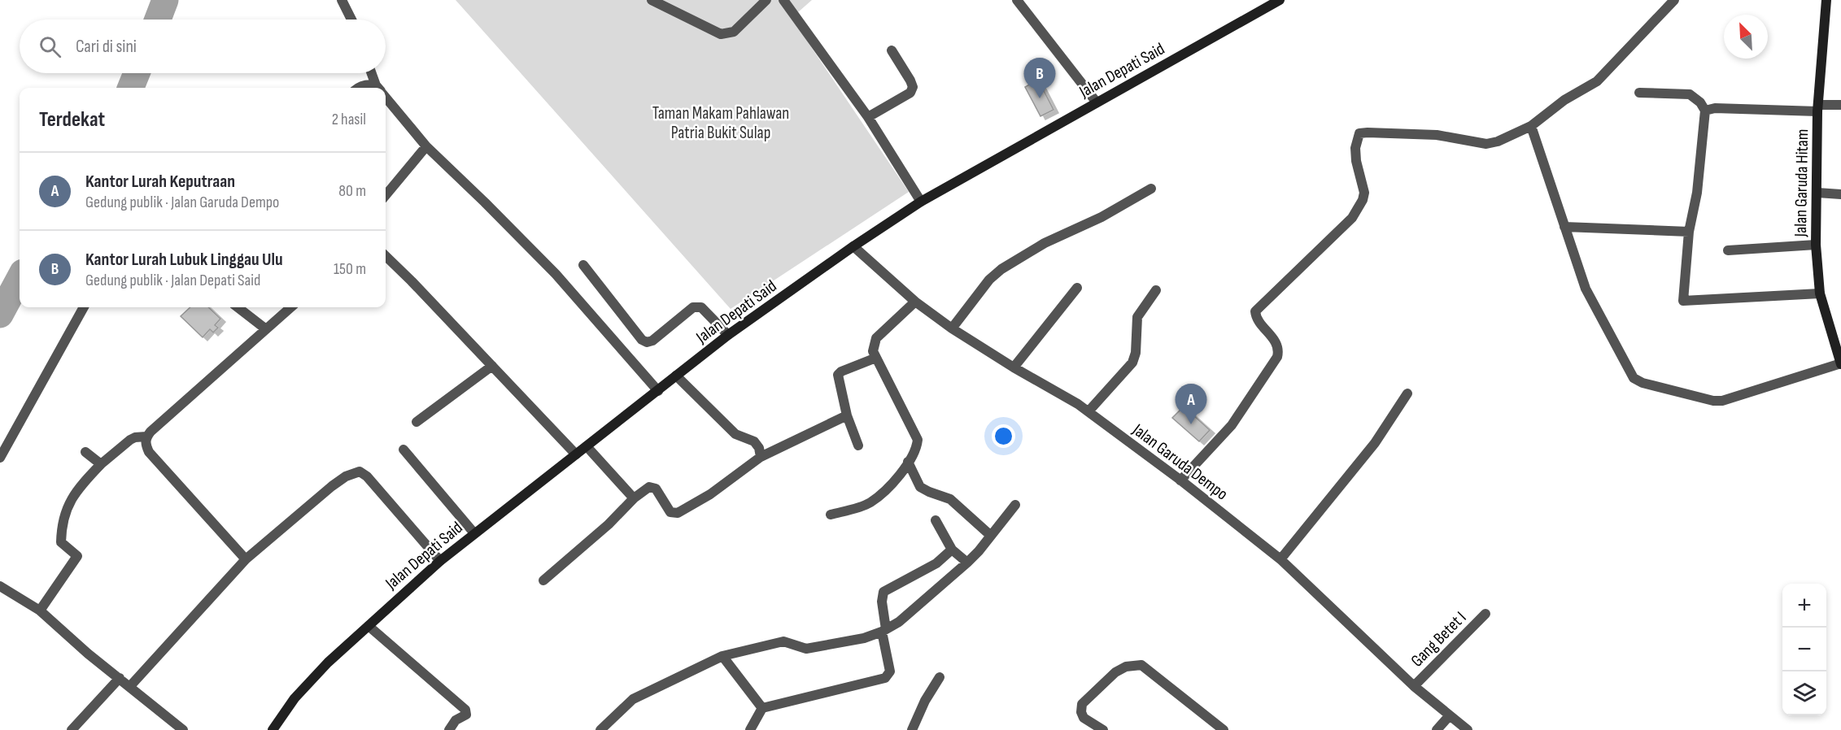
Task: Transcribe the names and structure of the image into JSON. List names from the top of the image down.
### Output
{
  "streets": {
    "main road": ["Jalan Depati Said", "Jalan Garuda Hitam"],
    "street": ["Jalan Garuda Dempo", "Gang Betet I"]
  },
  "crossings": [
    ["Jalan Depati Said", "Jalan Garuda Dempo"],
    ["Jalan Garuda Dempo", "Gang Betet I"]
  ],
  "parks": ["Taman Makam Pahlawan Patria Bukit Sulap"],
  "north": "top left",
  "page": {
    "search": "Cari di sini",
    "pins": ["B", "A"],
    "heading": ["Terdekat", "2 hasil"],
    "list": [
      {
        "mark": "A",
        "name": "Kantor Lurah Keputraan",
        "note": "Gedung publik · Jalan Garuda Dempo",
        "value": "80 m"
      },
      {
        "mark": "B",
        "name": "Kantor Lurah Lubuk Linggau Ulu",
        "note": "Gedung publik · Jalan Depati Said",
        "value": "150 m"
      }
    ],
    "map_buttons": ["+", "−"]
  }
}
